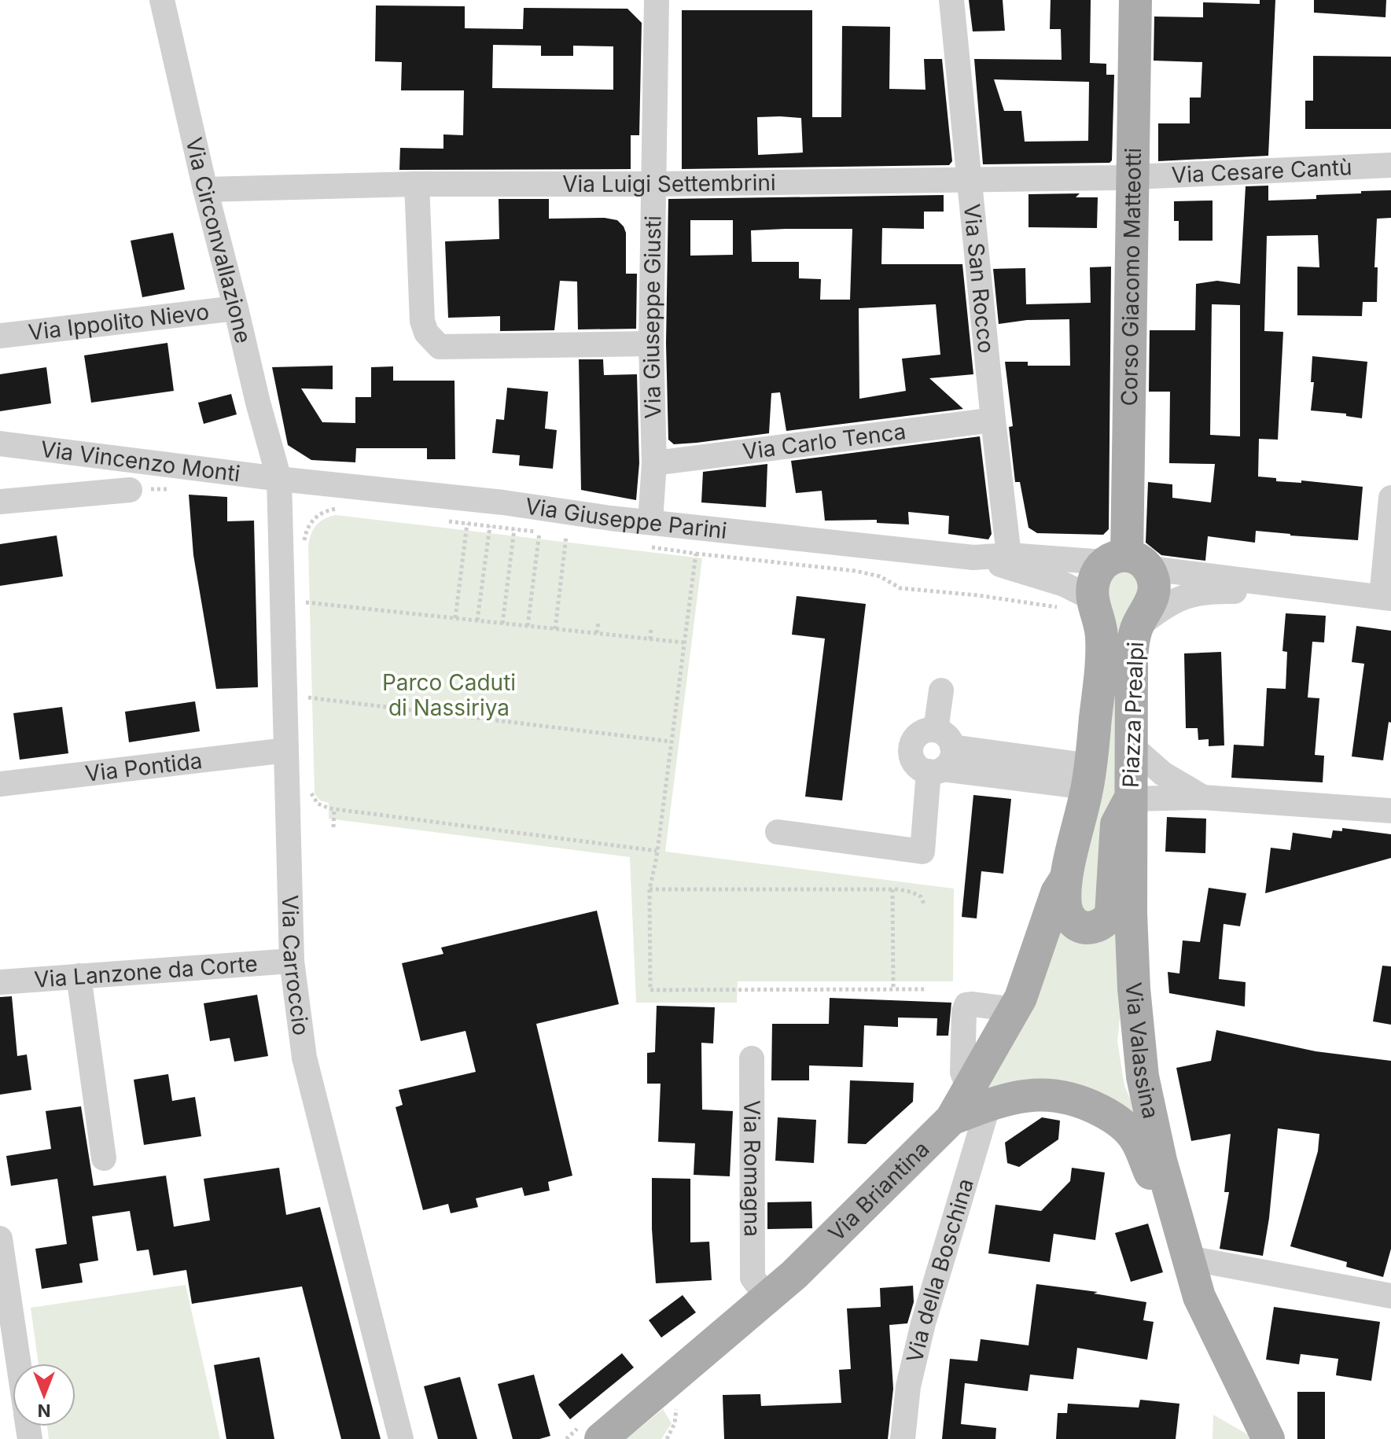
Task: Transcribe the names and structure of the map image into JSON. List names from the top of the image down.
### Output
{
  "streets": {
    "main road": [
      "Corso Giacomo Matteotti",
      "Piazza Prealpi",
      "Via Valassina",
      "Via Briantina"
    ],
    "street": [
      "Via Cesare Cantù",
      "Via Luigi Settembrini",
      "Via Circonvallazione",
      "Via San Rocco",
      "Via Giuseppe Giusti",
      "Via Ippolito Nievo",
      "Via Carlo Tenca",
      "Via Vincenzo Monti",
      "Via Giuseppe Parini",
      "Via Pontida",
      "Via Carroccio",
      "Via Lanzone da Corte",
      "Via Romagna",
      "Via della Boschina"
    ]
  },
  "crossings": [
    ["Via Cesare Cantù", "Via Luigi Settembrini"],
    ["Via Cesare Cantù", "Corso Giacomo Matteotti"],
    ["Via Luigi Settembrini", "Via Circonvallazione"],
    ["Via Luigi Settembrini", "Via San Rocco"],
    ["Via Luigi Settembrini", "Corso Giacomo Matteotti"],
    ["Via Luigi Settembrini", "Via Giuseppe Giusti"],
    ["Via Circonvallazione", "Via Ippolito Nievo"],
    ["Via Circonvallazione", "Via Vincenzo Monti"],
    ["Via Circonvallazione", "Via Giuseppe Parini"],
    ["Via Circonvallazione", "Via Carroccio"],
    ["Via San Rocco", "Via Carlo Tenca"],
    ["Via San Rocco", "Via Giuseppe Parini"],
    ["Corso Giacomo Matteotti", "Via Giuseppe Parini"],
    ["Corso Giacomo Matteotti", "Piazza Prealpi"],
    ["Via Giuseppe Giusti", "Via Carlo Tenca"],
    ["Via Giuseppe Giusti", "Via Giuseppe Parini"],
    ["Via Vincenzo Monti", "Via Giuseppe Parini"],
    ["Via Vincenzo Monti", "Via Carroccio"],
    ["Via Giuseppe Parini", "Piazza Prealpi"],
    ["Via Giuseppe Parini", "Via Carroccio"],
    ["Piazza Prealpi", "Via Valassina"],
    ["Via Pontida", "Via Carroccio"],
    ["Via Carroccio", "Via Lanzone da Corte"],
    ["Via Valassina", "Via Briantina"],
    ["Via Valassina", "Via della Boschina"],
    ["Via Romagna", "Via Briantina"]
  ],
  "parks": ["Parco Caduti di Nassiriya"],
  "north": "bottom"
}
